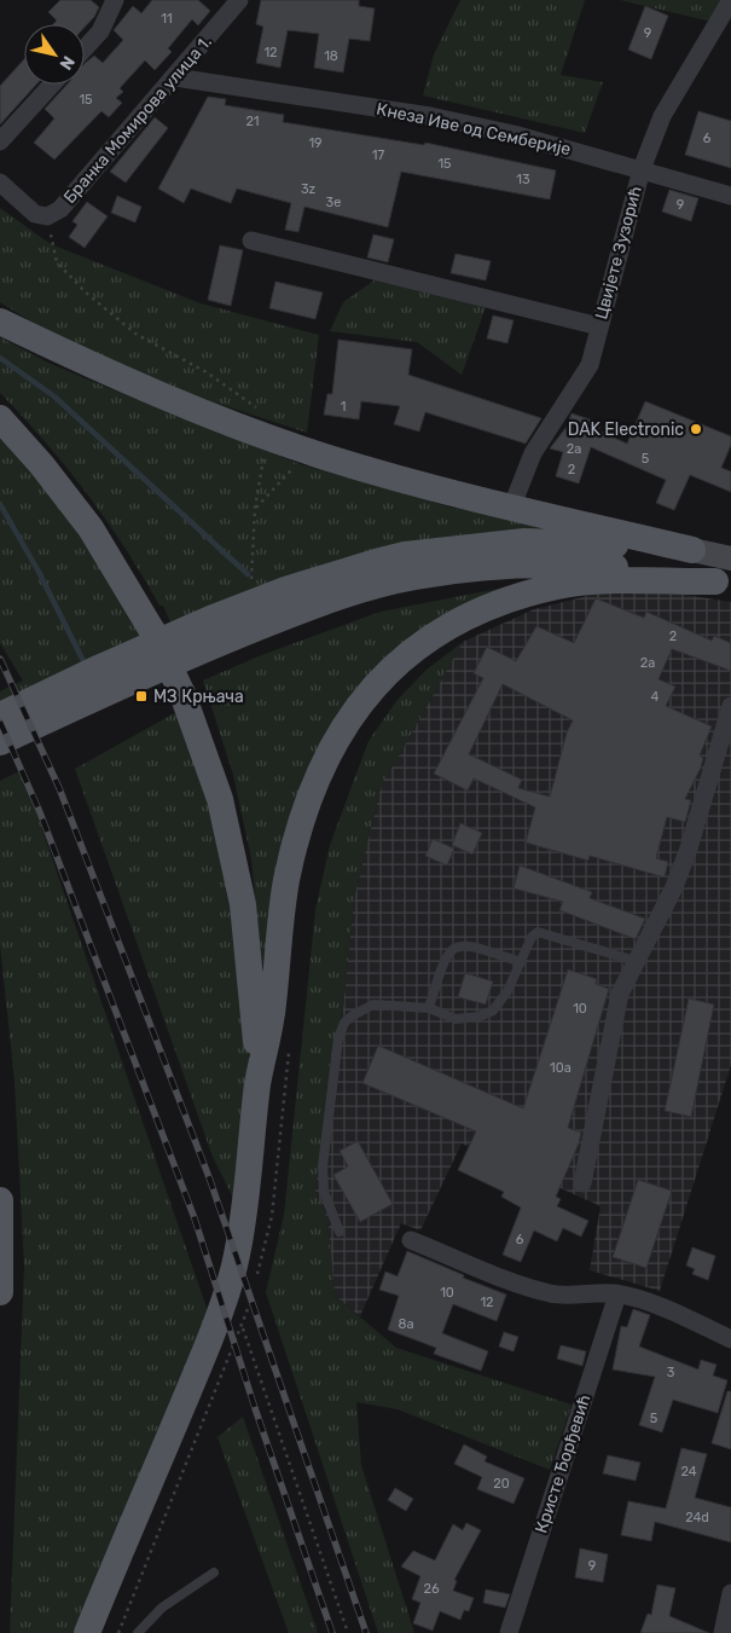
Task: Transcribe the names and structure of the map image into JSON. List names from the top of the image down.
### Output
{
  "streets": {
    "street": [
      "Бранка Момирова улица 1.",
      "Кнеза Иве од Семберије",
      "Цвијете Зузорић",
      "Кристе Ђорђевић"
    ]
  },
  "crossings": [
    ["Бранка Момирова улица 1.", "Кнеза Иве од Семберије"],
    ["Кнеза Иве од Семберије", "Цвијете Зузорић"]
  ],
  "places": {
    "other": ["DAK Electronic"],
    "transit": ["МЗ Крњача"]
  },
  "house_numbers": [
    "11",
    "9",
    "12",
    "18",
    "15",
    "21",
    "6",
    "19",
    "17",
    "15",
    "13",
    "3z",
    "3e",
    "9",
    "1",
    "2a",
    "5",
    "2",
    "2",
    "2a",
    "4",
    "10",
    "10a",
    "6",
    "10",
    "12",
    "8a",
    "3",
    "5",
    "24",
    "20",
    "24d",
    "9",
    "26"
  ],
  "north": "bottom right"
}
